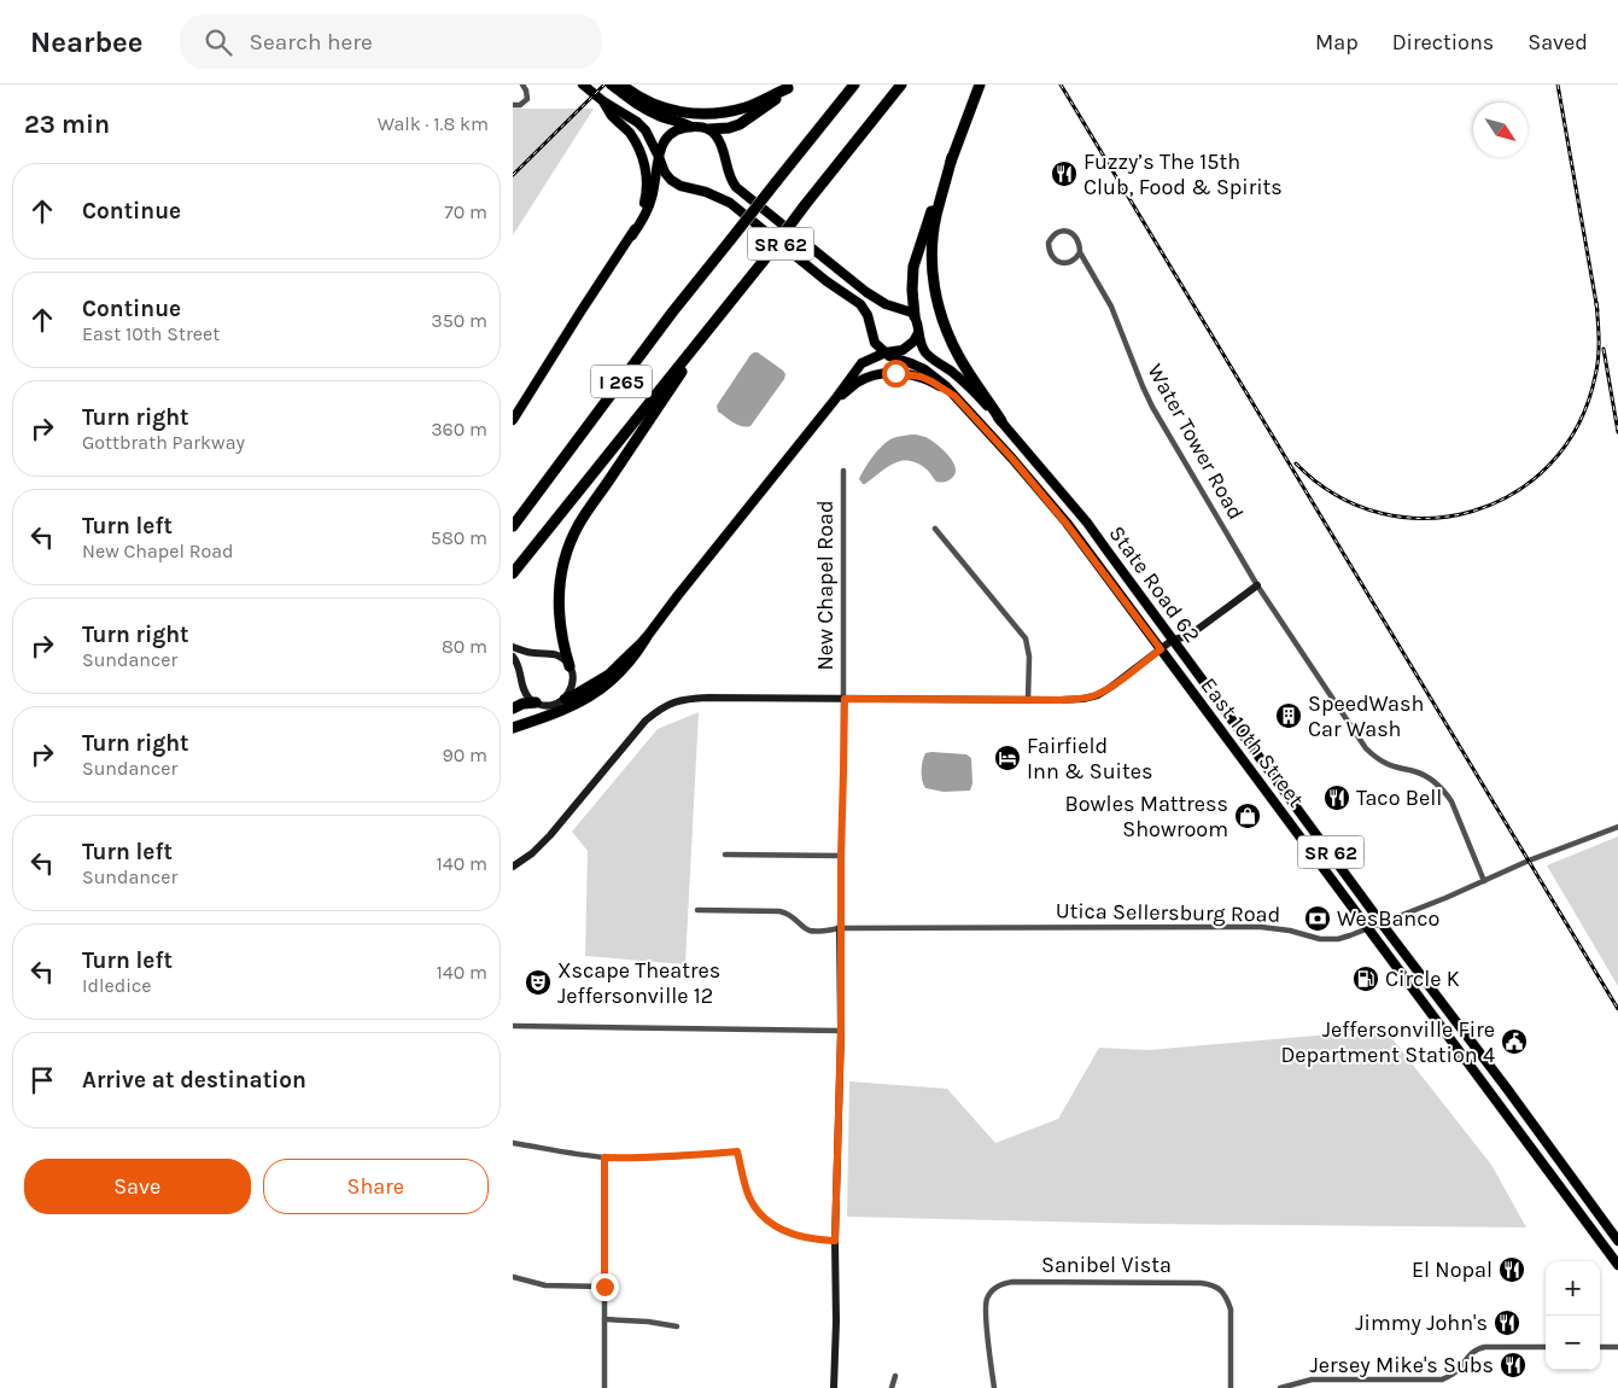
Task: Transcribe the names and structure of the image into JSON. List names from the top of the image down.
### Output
{
  "streets": {
    "highway": ["SR 62", "I 265"],
    "main road": ["State Road 62", "East 10th Street"],
    "street": [
      "Water Tower Road",
      "New Chapel Road",
      "Utica Sellersburg Road",
      "Sanibel Vista"
    ]
  },
  "crossings": [
    ["SR 62", "State Road 62"],
    ["SR 62", "East 10th Street"],
    ["Water Tower Road", "Utica Sellersburg Road"],
    ["State Road 62", "Utica Sellersburg Road"],
    ["New Chapel Road", "Utica Sellersburg Road"],
    ["East 10th Street", "Utica Sellersburg Road"]
  ],
  "places": {
    "restaurant": [
      "Fuzzy’s The 15th Club, Food & Spirits",
      "Taco Bell",
      "El Nopal",
      "Jimmy John's",
      "Jersey Mike's Subs"
    ],
    "building": ["SpeedWash Car Wash"],
    "hotel": ["Fairfield Inn & Suites"],
    "shop": ["Bowles Mattress Showroom"],
    "bank": ["WesBanco"],
    "fuel station": ["Circle K"],
    "theatre": ["Xscape Theatres Jeffersonville 12"],
    "public building": ["Jeffersonville Fire Department Station 4"]
  },
  "north": "bottom right",
  "page": {
    "header": "Nearbee",
    "search": "Search here",
    "nav": ["Map", "Directions", "Saved"],
    "heading": ["23 min", "Walk · 1.8 km"],
    "list": [
      ["Continue", "70 m"],
      ["Continue", "East 10th Street", "350 m"],
      ["Turn right", "Gottbrath Parkway", "360 m"],
      ["Turn left", "New Chapel Road", "580 m"],
      ["Turn right", "Sundancer", "80 m"],
      ["Turn right", "Sundancer", "90 m"],
      ["Turn left", "Sundancer", "140 m"],
      ["Turn left", "Idledice", "140 m"],
      "Arrive at destination"
    ],
    "buttons": ["Save", "Share"],
    "map_buttons": ["+", "−"]
  }
}
